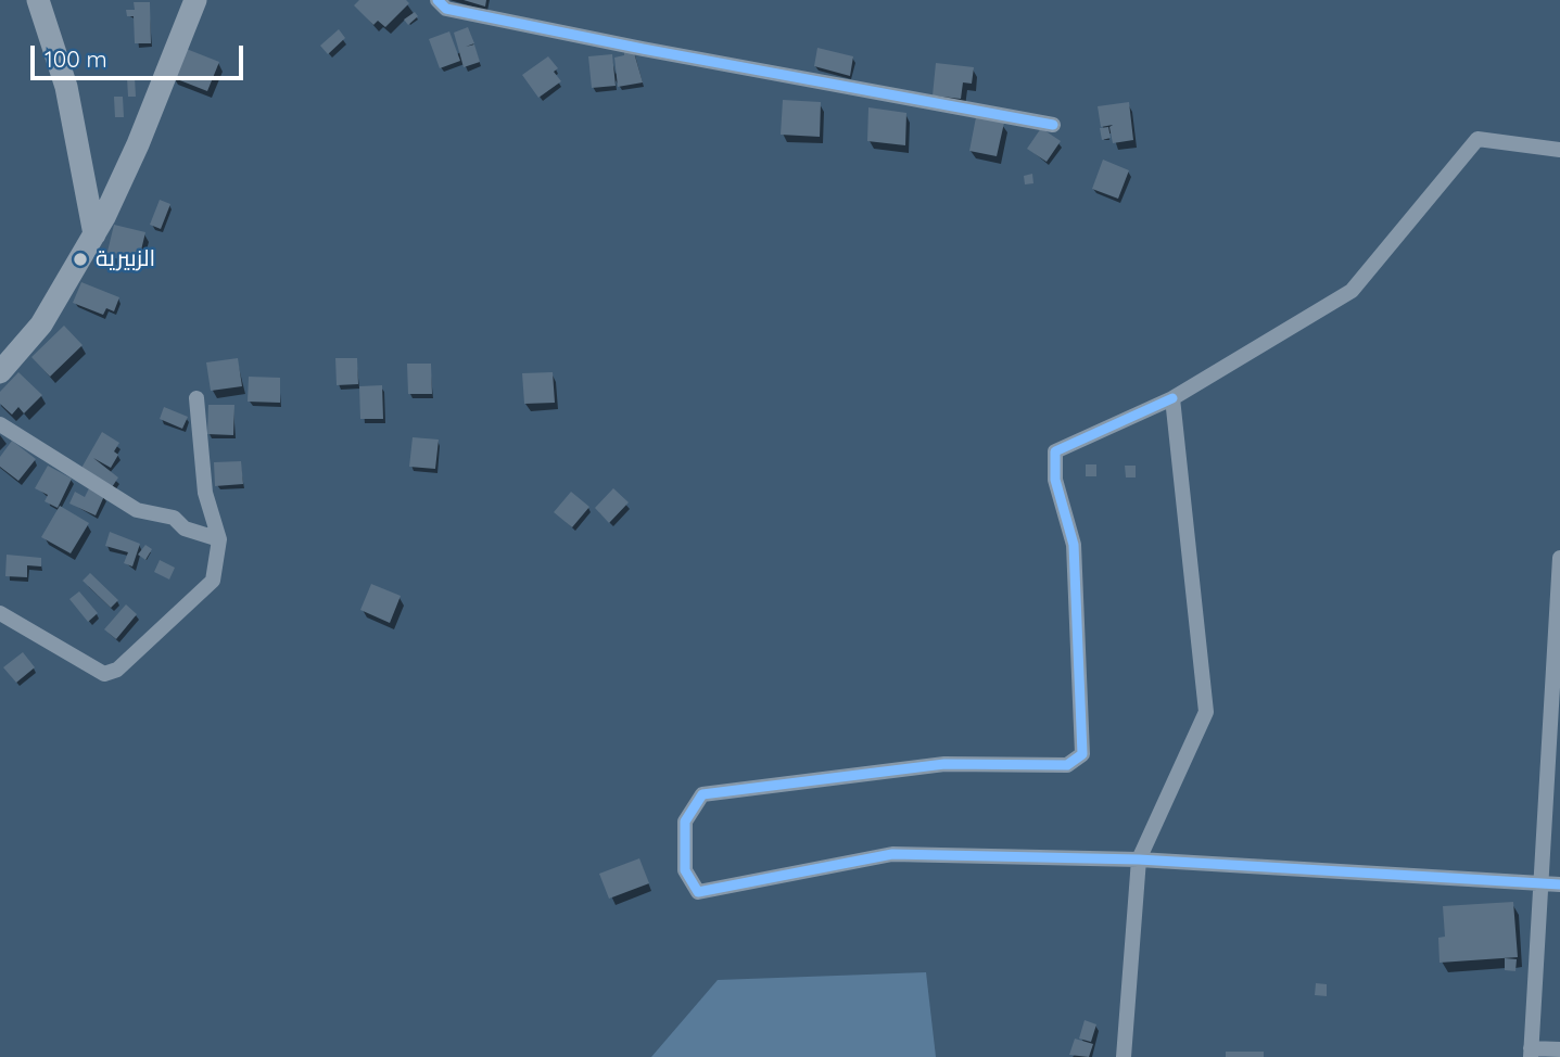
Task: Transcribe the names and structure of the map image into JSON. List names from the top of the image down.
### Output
{
  "places": ["الزبيرية"],
  "scale_bar": "100 m"
}
